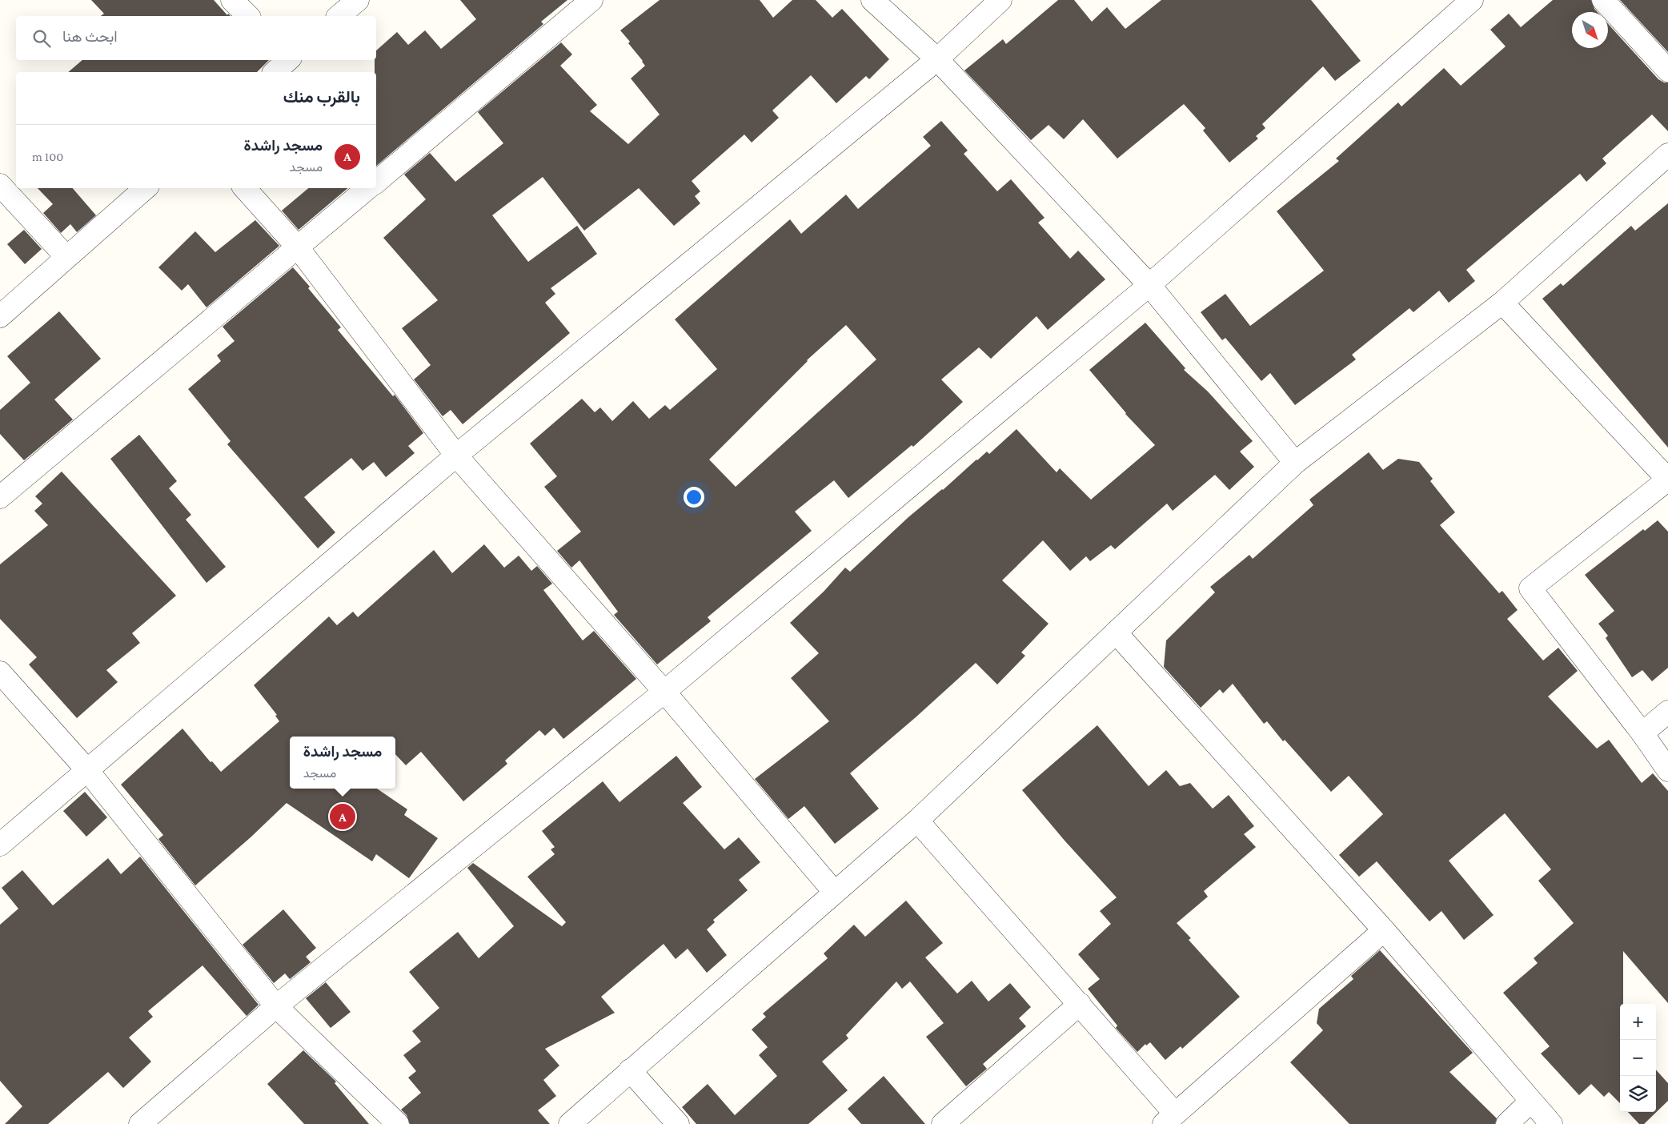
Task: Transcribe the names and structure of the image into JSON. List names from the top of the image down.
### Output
{
  "north": "bottom right",
  "page": {
    "search": "ابحث هنا",
    "heading": "بالقرب منك",
    "list": [
      {
        "mark": "A",
        "name": "مسجد راشدة",
        "note": "مسجد",
        "value": "100 m"
      }
    ],
    "popup": ["مسجد راشدة", "مسجد"],
    "pins": "A",
    "map_buttons": ["+", "−"]
  }
}
